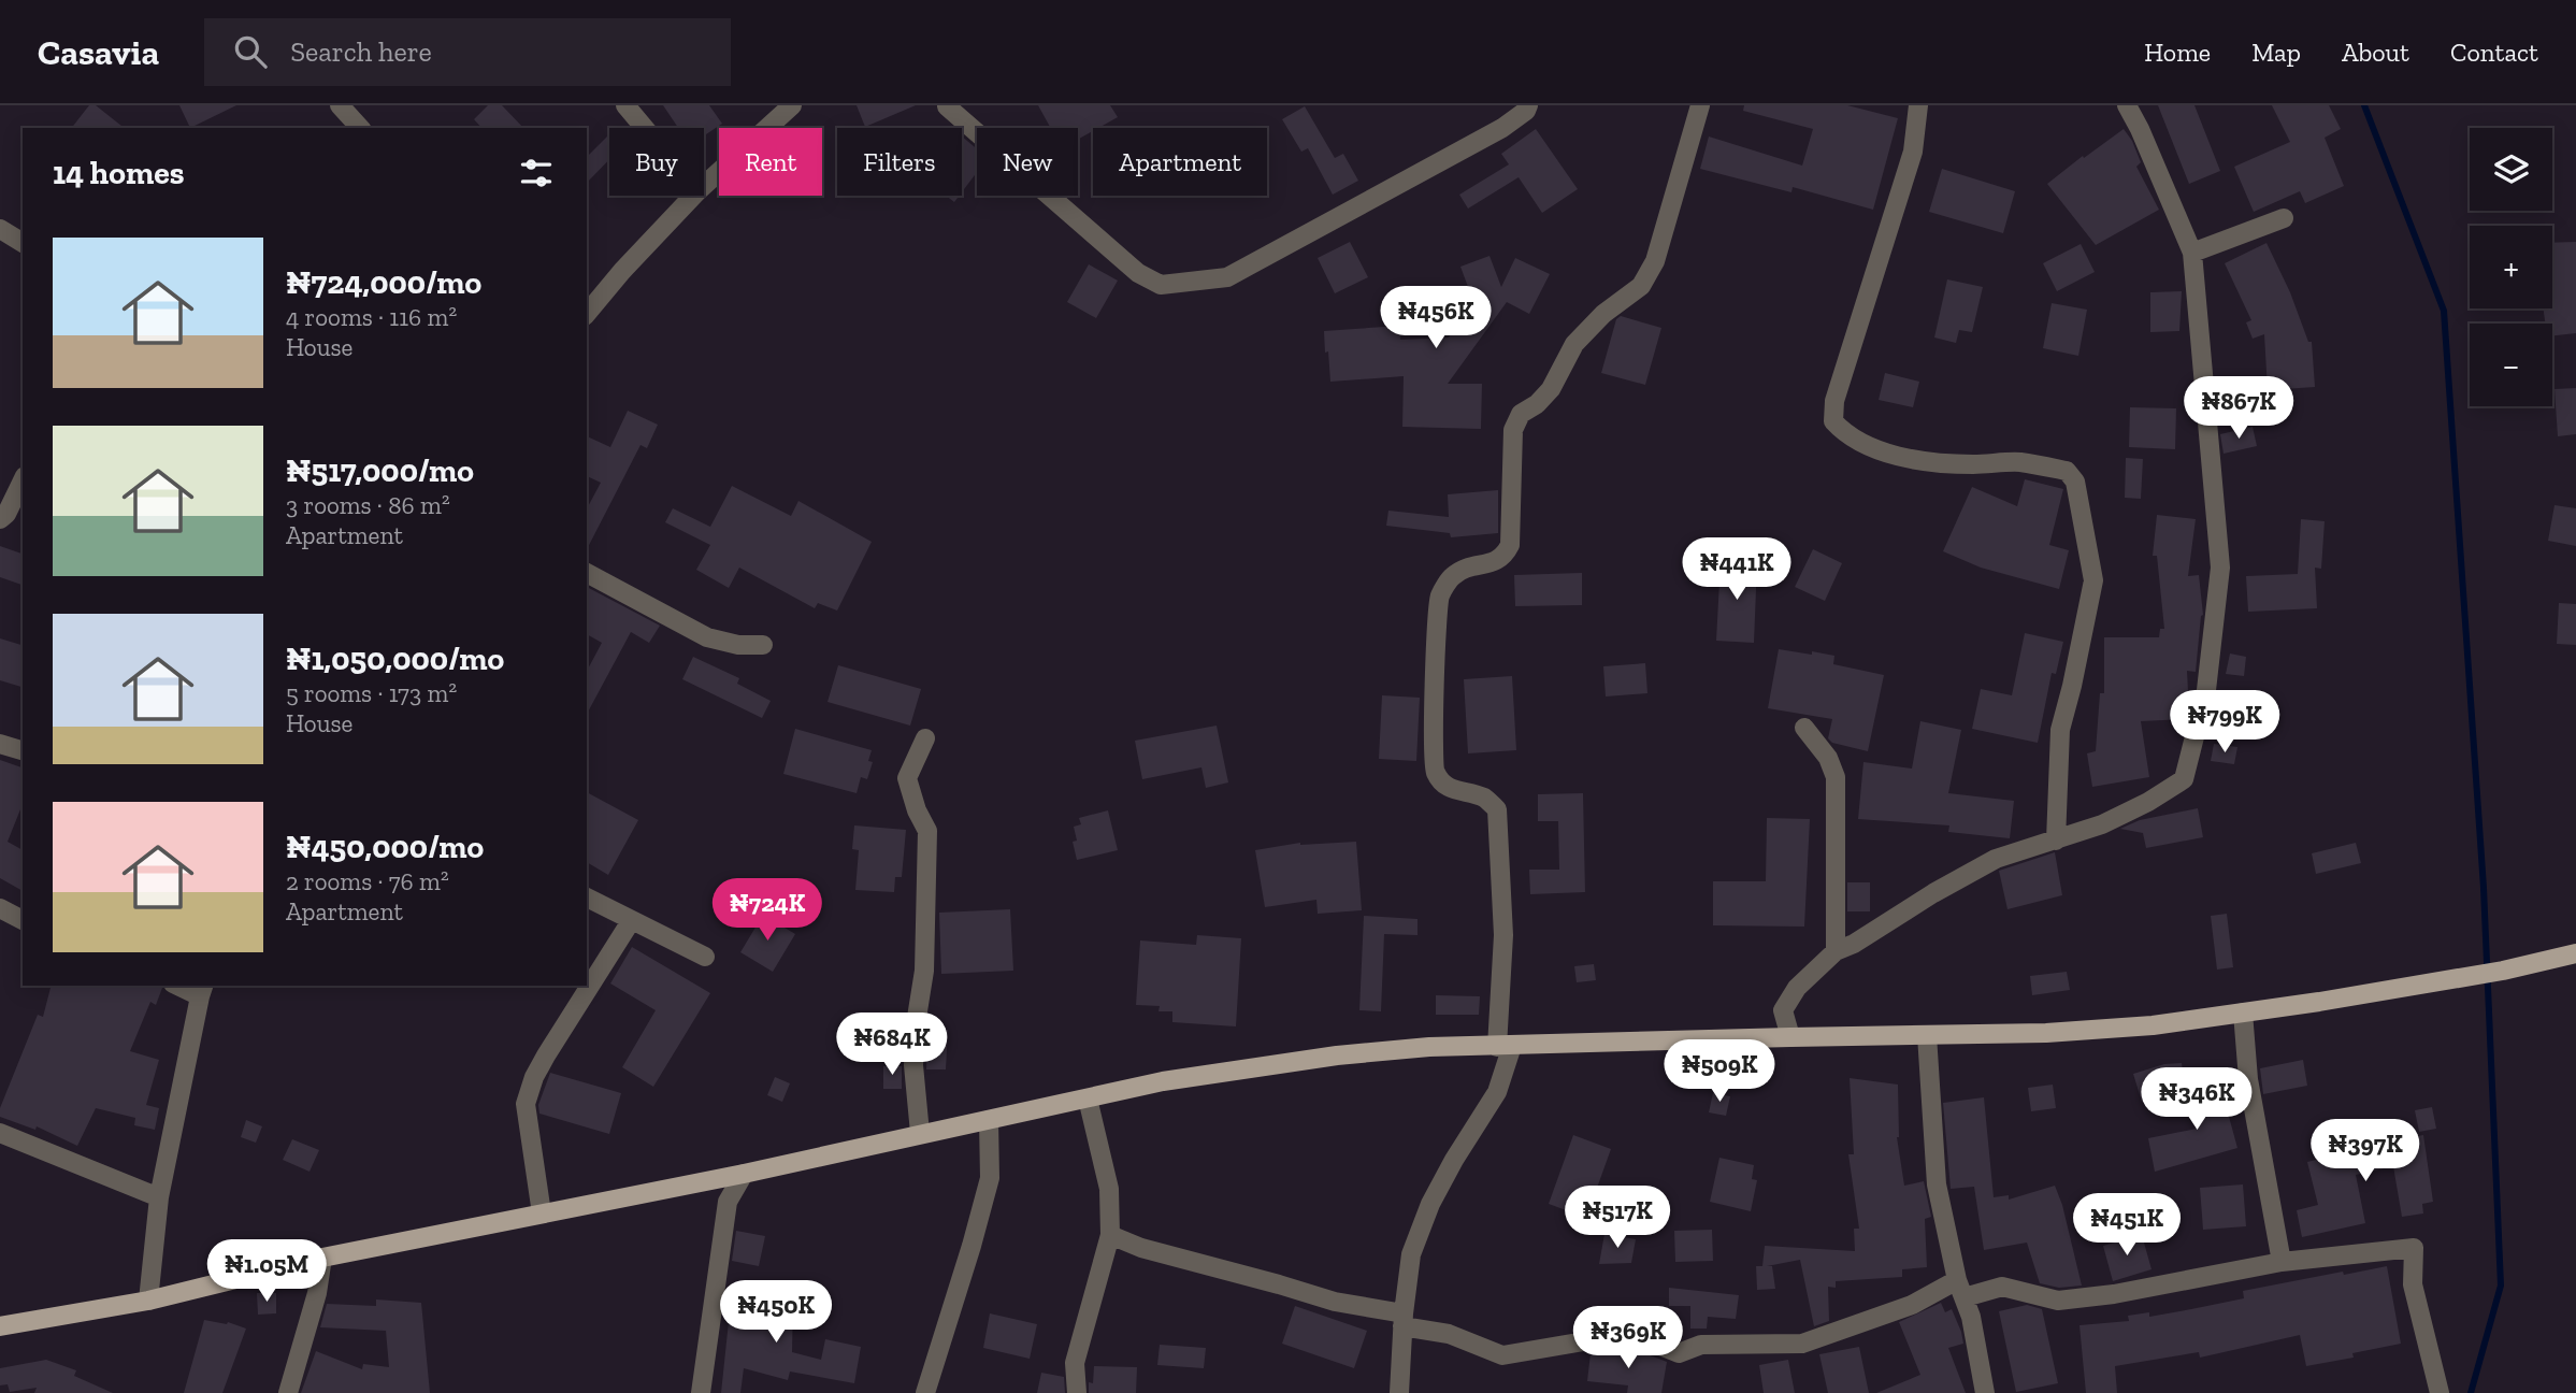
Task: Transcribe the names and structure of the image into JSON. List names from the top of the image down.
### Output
{
  "page": {
    "header": "Casavia",
    "search": "Search here",
    "nav": [
      "Home",
      "Map",
      "About",
      "Contact"
    ],
    "map_buttons": ["+", "−"],
    "chip": [
      "Buy",
      "Rent",
      "Filters",
      "New",
      "Apartment"
    ],
    "heading": "14 homes",
    "list": [
      {
        "name": "₦724,000/mo",
        "note": "4 rooms · 116 m² · House"
      },
      {
        "name": "₦517,000/mo",
        "note": "3 rooms · 86 m² · Apartment"
      },
      {
        "name": "₦1,050,000/mo",
        "note": "5 rooms · 173 m² · House"
      },
      {
        "name": "₦450,000/mo",
        "note": "2 rooms · 76 m² · Apartment"
      }
    ],
    "price": [
      "₦456K",
      "₦867K",
      "₦441K",
      "₦799K",
      "₦724K",
      "₦684K",
      "₦509K",
      "₦346K",
      "₦397K",
      "₦517K",
      "₦451K",
      "₦1.05M",
      "₦450K",
      "₦369K"
    ]
  }
}
